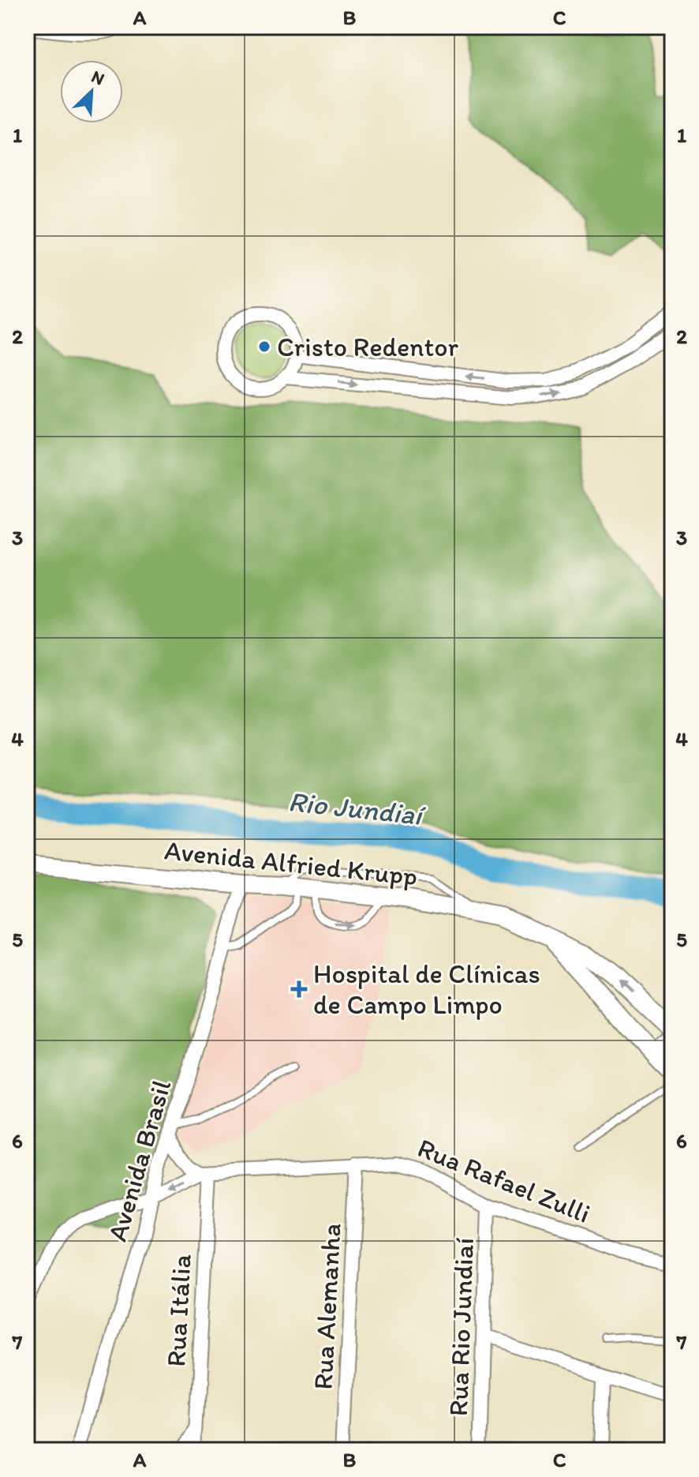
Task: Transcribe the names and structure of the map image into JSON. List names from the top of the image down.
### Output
{
  "streets": {
    "main road": ["Avenida Alfried Krupp"],
    "street": [
      "Avenida Brasil",
      "Rua Rafael Zulli",
      "Rua Alemanha",
      "Rua Itália",
      "Rua Rio Jundiaí"
    ]
  },
  "crossings": [
    ["Avenida Alfried Krupp", "Avenida Brasil"],
    ["Rua Rafael Zulli", "Rua Alemanha"],
    ["Rua Rafael Zulli", "Rua Itália"],
    ["Rua Rafael Zulli", "Rua Rio Jundiaí"]
  ],
  "water": ["Rio Jundiaí"],
  "places": {
    "other": ["Cristo Redentor"],
    "health": ["Hospital de Clínicas de Campo Limpo"]
  },
  "north": "top right",
  "grid": {
    "columns": ["A", "B", "C"],
    "rows": [
      "1",
      "2",
      "3",
      "4",
      "5",
      "6",
      "7"
    ]
  }
}
